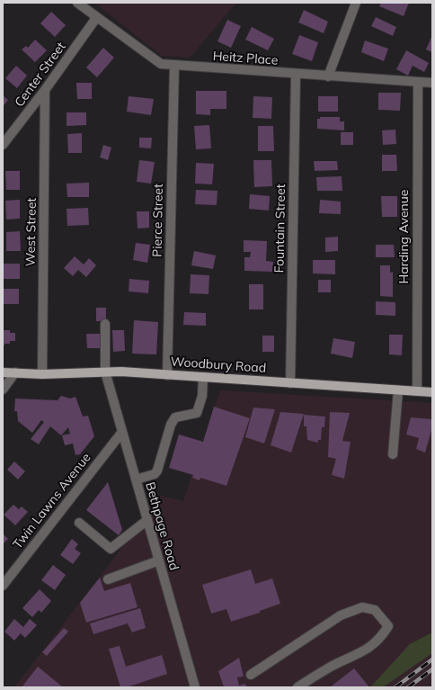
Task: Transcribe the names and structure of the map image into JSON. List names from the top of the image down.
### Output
{
  "streets": {
    "main road": ["Woodbury Road"],
    "street": [
      "Heitz Place",
      "Center Street",
      "Pierce Street",
      "Fountain Street",
      "West Street",
      "Harding Avenue",
      "Twin Lawns Avenue",
      "Bethpage Road"
    ]
  },
  "crossings": [
    ["Heitz Place", "Center Street"],
    ["Heitz Place", "Pierce Street"],
    ["Heitz Place", "Fountain Street"],
    ["Heitz Place", "Harding Avenue"],
    ["Center Street", "West Street"],
    ["Pierce Street", "Woodbury Road"],
    ["Fountain Street", "Woodbury Road"],
    ["West Street", "Woodbury Road"],
    ["Harding Avenue", "Woodbury Road"],
    ["Woodbury Road", "Bethpage Road"],
    ["Twin Lawns Avenue", "Bethpage Road"]
  ]
}
